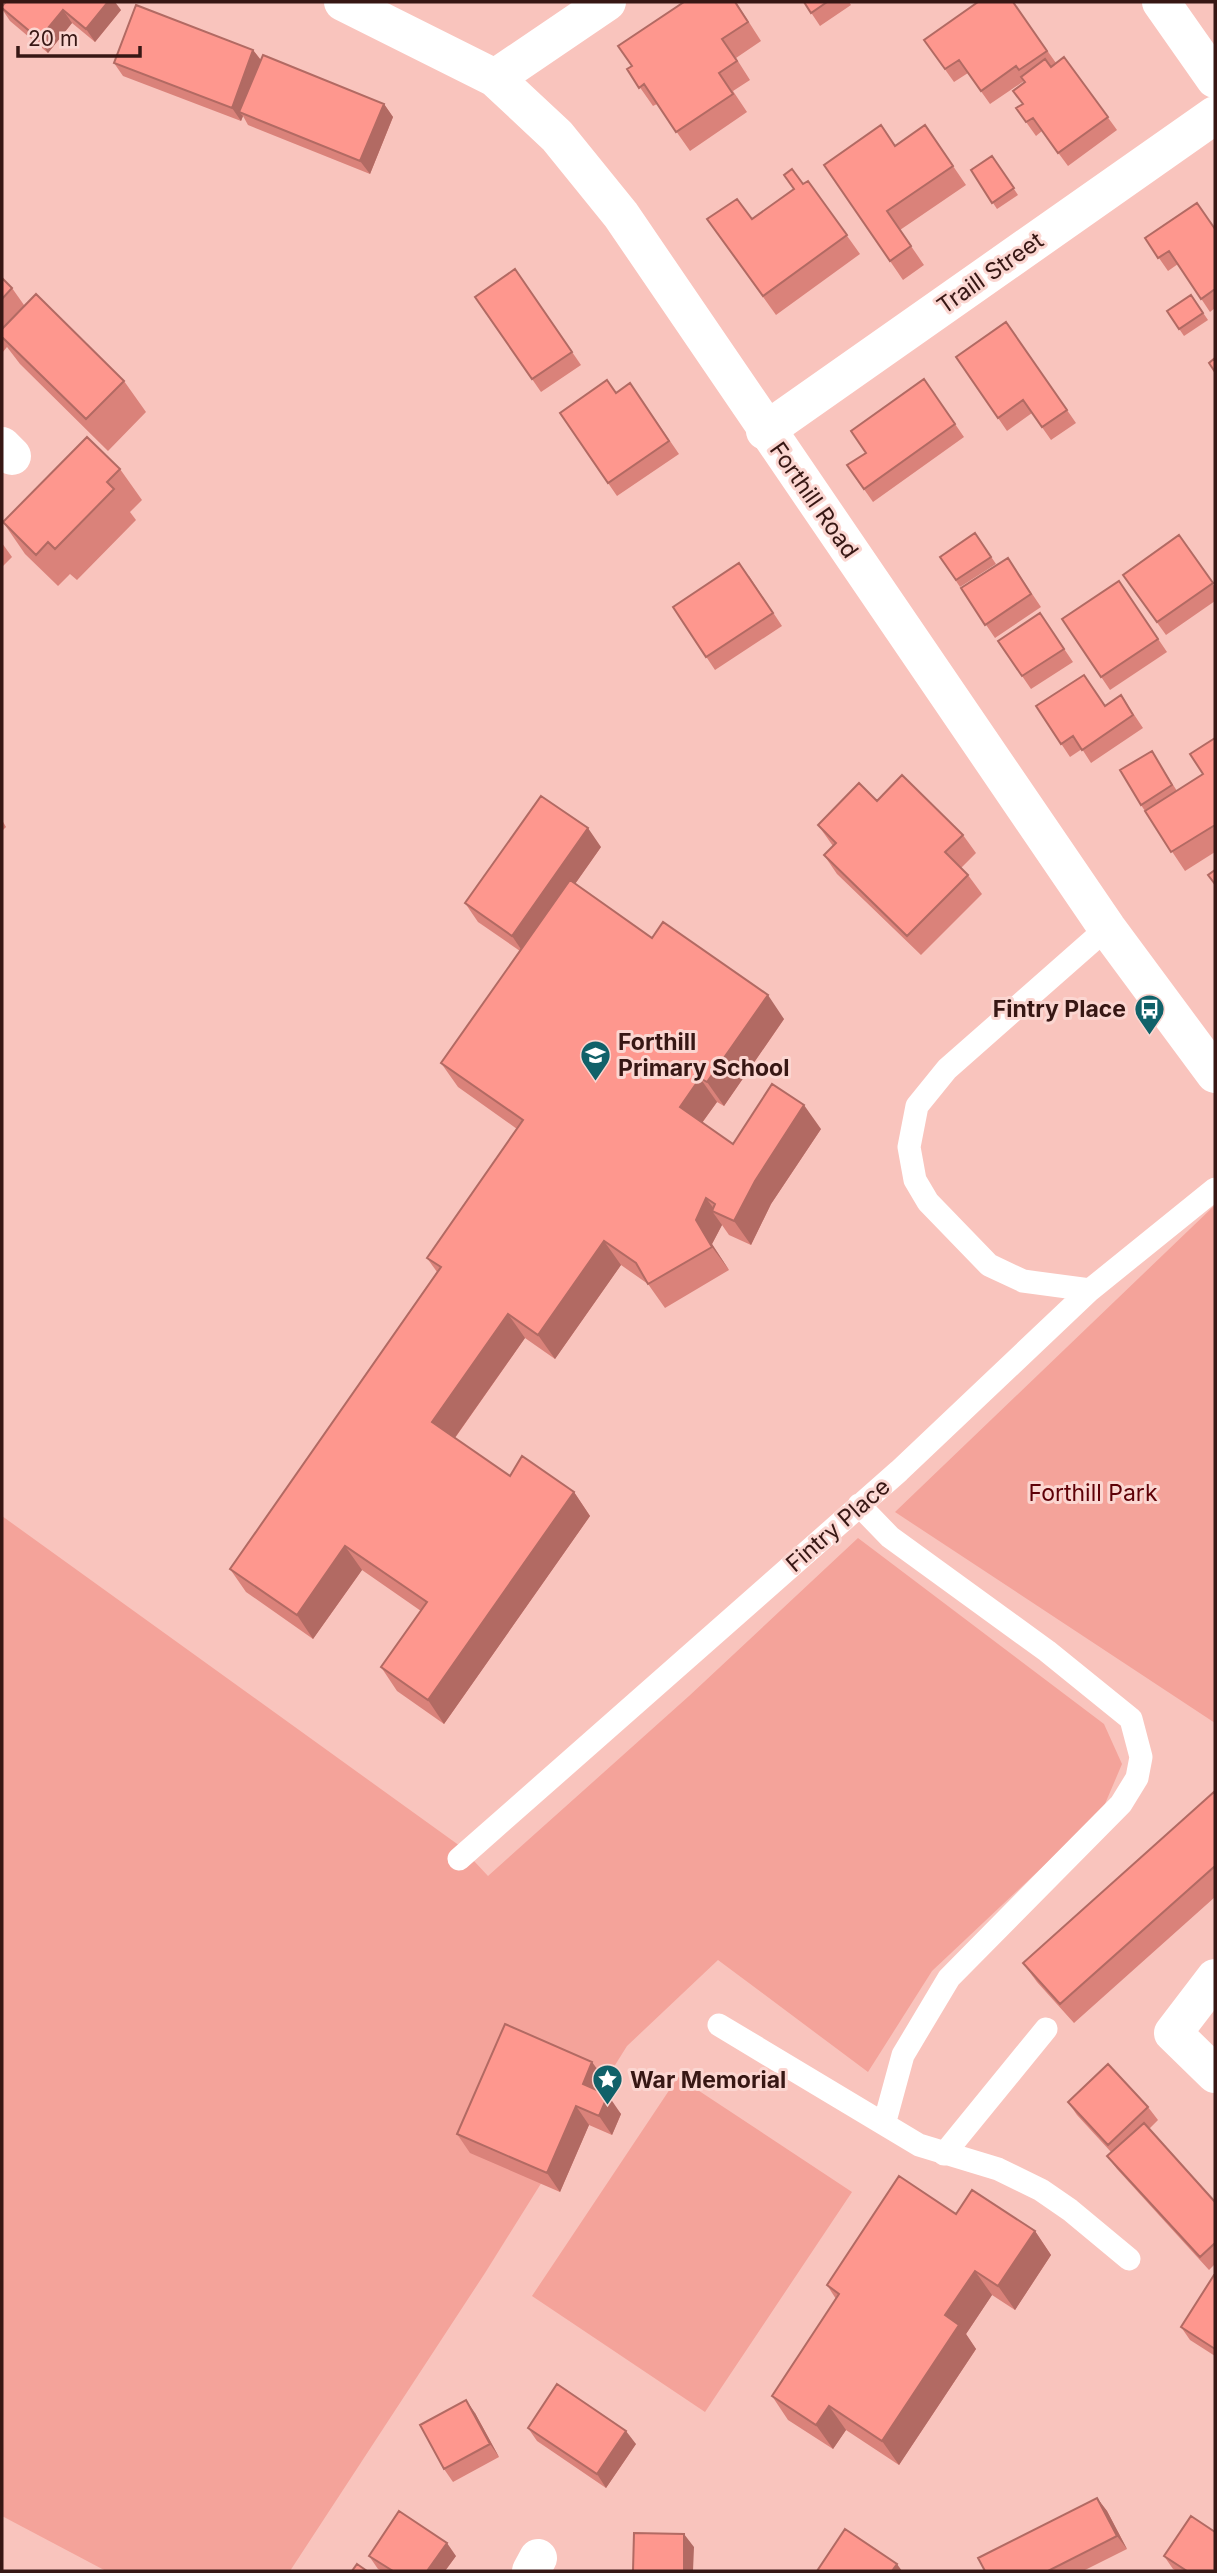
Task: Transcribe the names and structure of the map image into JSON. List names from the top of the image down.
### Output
{
  "streets": {
    "street": ["Traill Street", "Forthill Road"],
    "lane": ["Fintry Place"]
  },
  "crossings": [
    ["Traill Street", "Forthill Road"]
  ],
  "parks": ["Forthill Park"],
  "places": {
    "bus stop": ["Fintry Place"],
    "school or university": ["Forthill Primary School"],
    "place": ["War Memorial"]
  },
  "scale_bar": "20 m"
}
